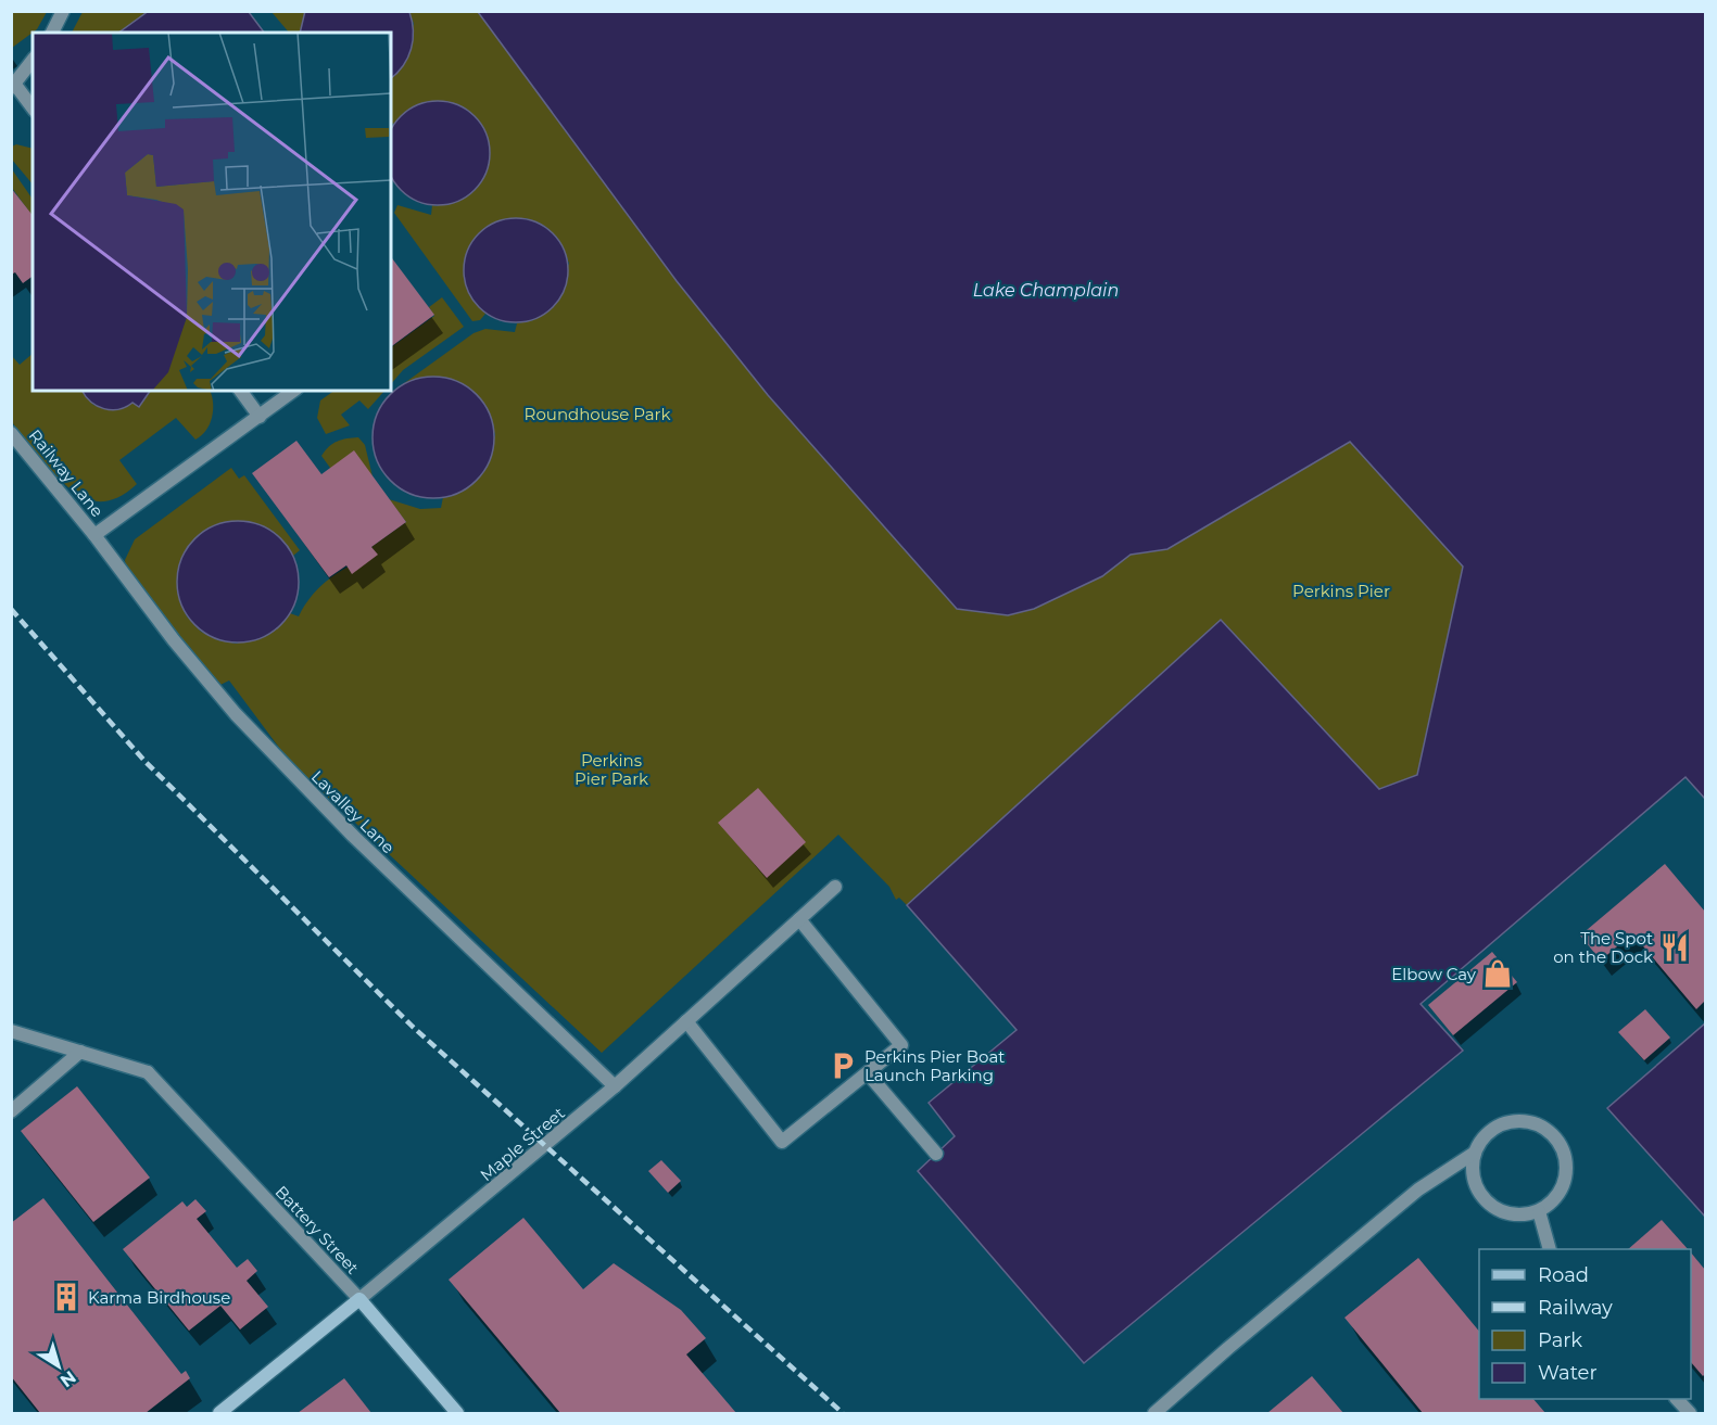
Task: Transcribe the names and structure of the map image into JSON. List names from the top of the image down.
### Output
{
  "streets": {
    "street": [
      "Railway Lane",
      "Lavalley Lane",
      "Maple Street",
      "Battery Street"
    ]
  },
  "crossings": [
    ["Railway Lane", "Lavalley Lane"],
    ["Lavalley Lane", "Maple Street"],
    ["Maple Street", "Battery Street"]
  ],
  "water": ["Lake Champlain"],
  "parks": ["Roundhouse Park", "Perkins Pier", "Perkins Pier Park"],
  "places": {
    "restaurant": ["The Spot on the Dock"],
    "shop": ["Elbow Cay"],
    "parking": ["Perkins Pier Boat Launch Parking"],
    "building": ["Karma Birdhouse"]
  },
  "legend": [
    "Road",
    "Railway",
    "Park",
    "Water"
  ],
  "north": "bottom right"
}
